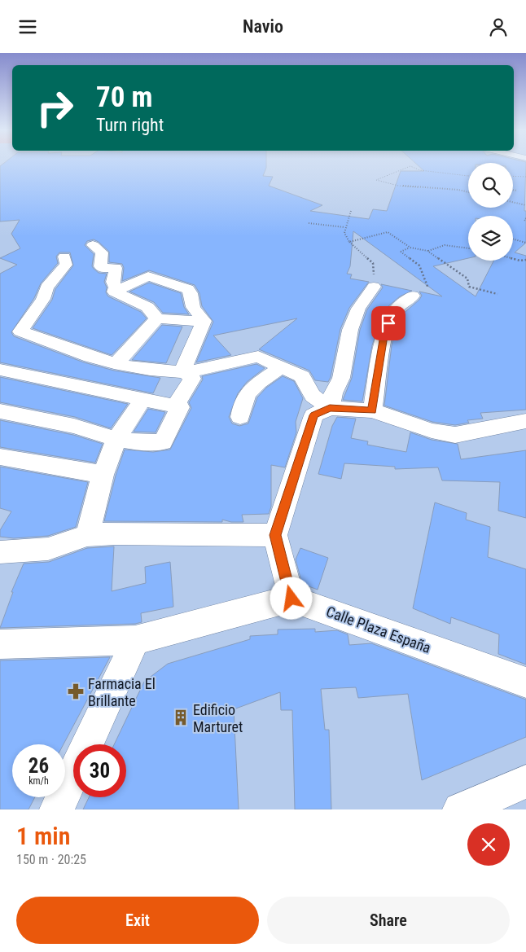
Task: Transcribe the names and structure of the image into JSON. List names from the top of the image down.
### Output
{
  "streets": {
    "street": ["Calle Plaza España"]
  },
  "places": {
    "pharmacy": ["Farmacia El Brillante"],
    "building": ["Edificio Marturet"]
  },
  "page": {
    "header": "Navio",
    "turn": ["70 m", "Turn right"],
    "speed": "26 km/h",
    "limit": "30",
    "heading": ["1 min", "150 m · 20:25"],
    "buttons": ["Exit", "Share"]
  }
}
